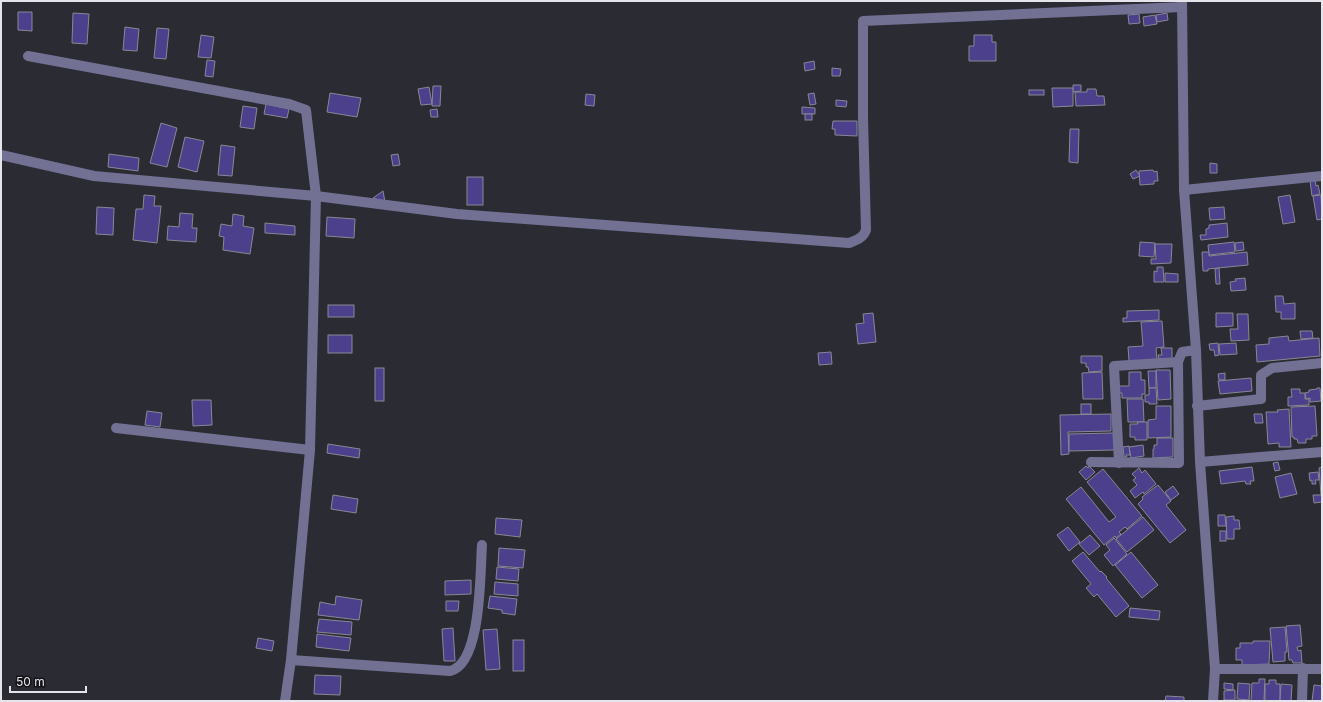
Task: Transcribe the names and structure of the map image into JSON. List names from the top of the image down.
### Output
{
  "scale_bar": "50 m"
}
